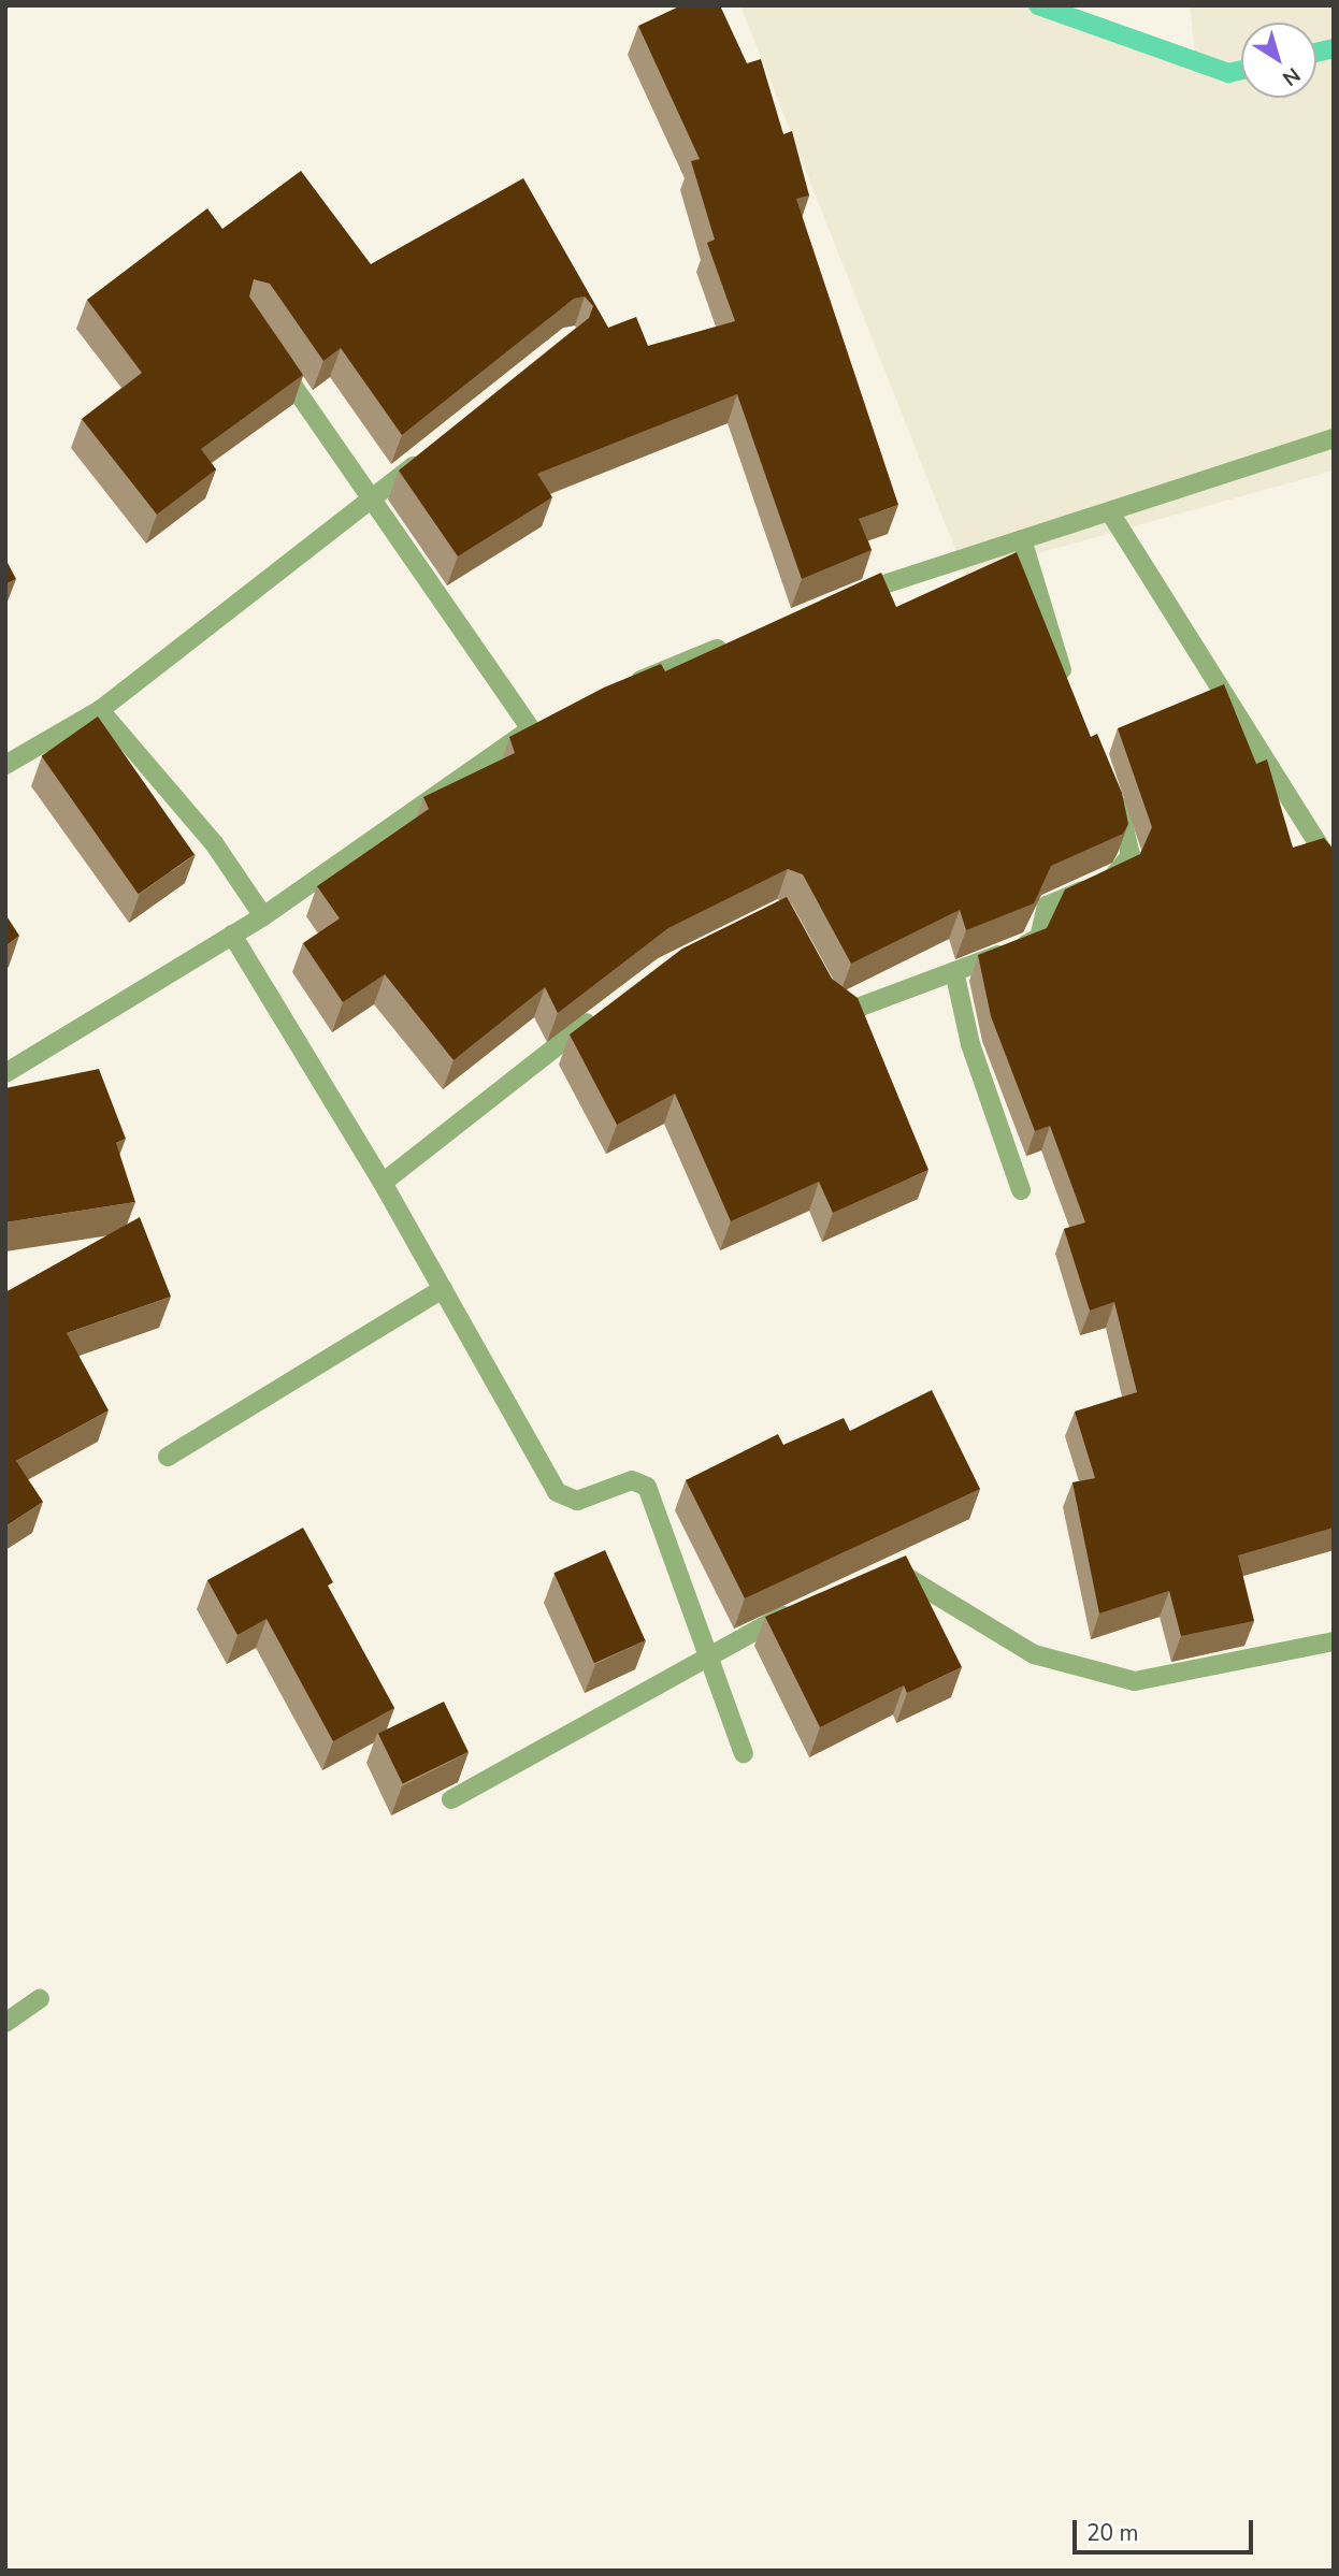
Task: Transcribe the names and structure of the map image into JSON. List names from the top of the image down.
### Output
{
  "scale_bar": "20 m",
  "north": "bottom right"
}
